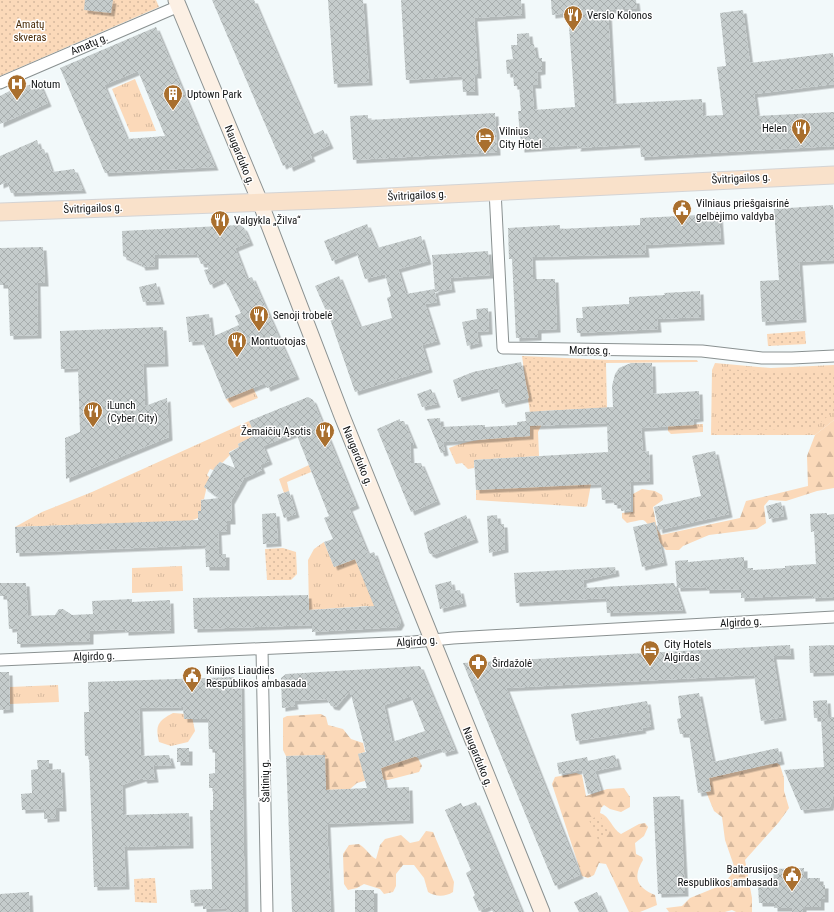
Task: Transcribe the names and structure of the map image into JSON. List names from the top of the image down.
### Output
{
  "streets": {
    "main road": ["Naugarduko g.", "Švitrigailos g."],
    "street": [
      "Amatų g.",
      "Mortos g.",
      "Algirdo g.",
      "Šaltinių g."
    ]
  },
  "crossings": [
    ["Amatų g.", "Naugarduko g."],
    ["Naugarduko g.", "Švitrigailos g."],
    ["Naugarduko g.", "Algirdo g."],
    ["Švitrigailos g.", "Mortos g."],
    ["Algirdo g.", "Šaltinių g."]
  ],
  "parks": ["Amatų skveras"],
  "places": {
    "restaurant": [
      "Verslo Kolonos",
      "Helen",
      "Valgykla „Žilva“",
      "Senoji trobelė",
      "Montuotojas",
      "iLunch (Cyber City)",
      "Žemaičių Ąsotis"
    ],
    "hospital": ["Notum"],
    "building": ["Uptown Park"],
    "hotel": ["Vilnius City Hotel", "City Hotels Algirdas"],
    "public building": ["Vilniaus priešgaisrinė gelbėjimo valdyba", "Kinijos Liaudies Respublikos ambasada", "Baltarusijos Respublikos ambasada"],
    "pharmacy": ["Širdažolė"]
  }
}
